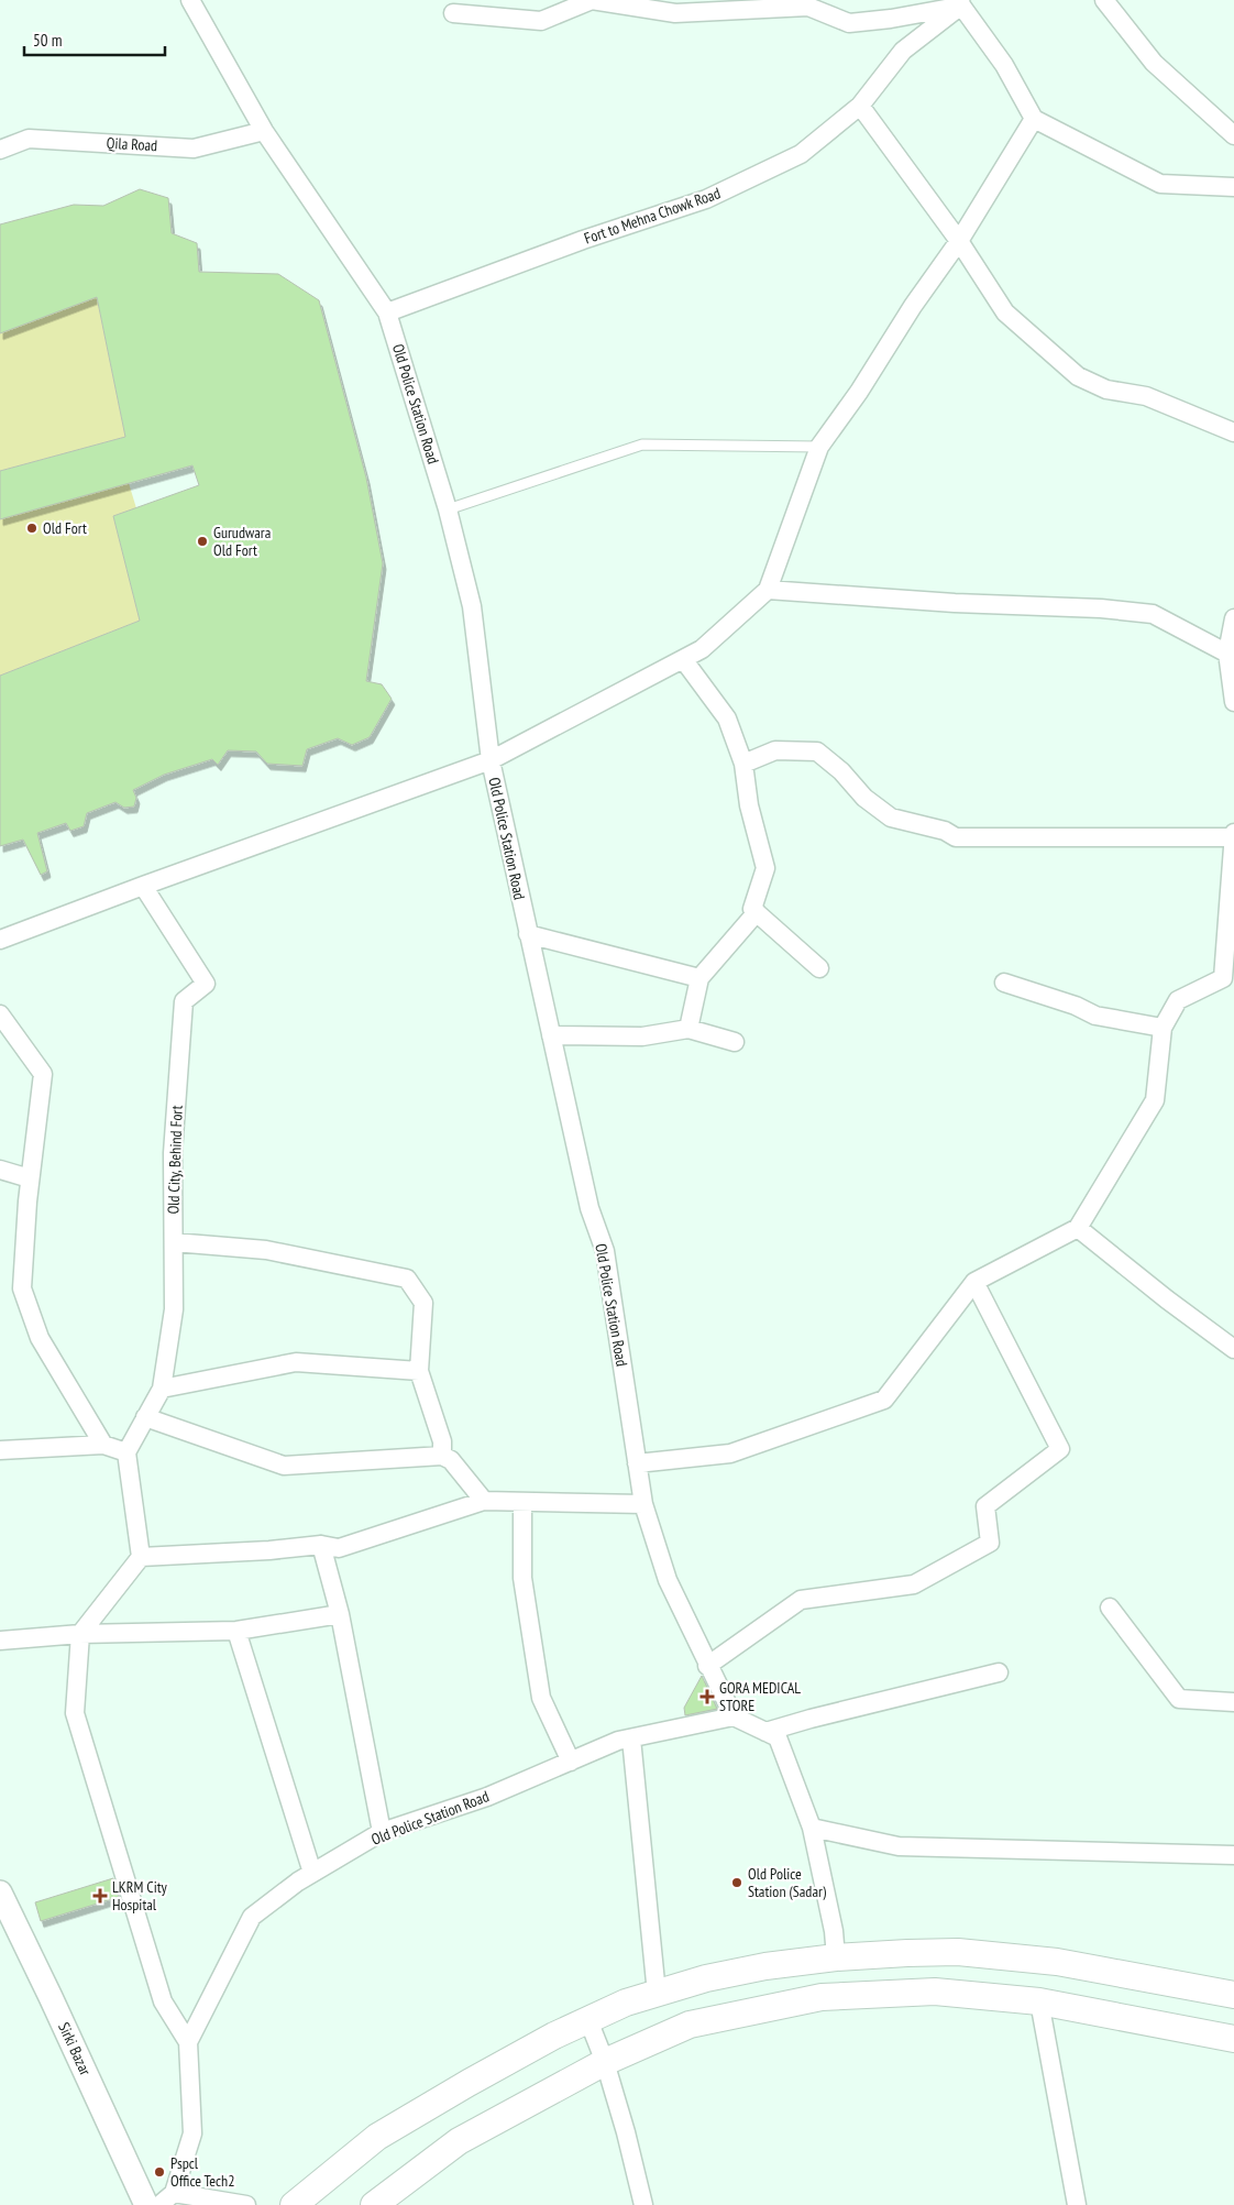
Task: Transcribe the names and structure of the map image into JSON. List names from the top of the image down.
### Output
{
  "streets": {
    "street": [
      "Qila Road",
      "Fort to Mehna Chowk Road",
      "Old Police Station Road",
      "Old City, Behind Fort",
      "Sirki Bazar"
    ]
  },
  "crossings": [
    ["Qila Road", "Old Police Station Road"],
    ["Fort to Mehna Chowk Road", "Old Police Station Road"]
  ],
  "places": {
    "other": [
      "Old Fort",
      "Gurudwara Old Fort",
      "Old Police Station (Sadar)",
      "Pspcl Office Tech2"
    ],
    "health": ["GORA MEDICAL STORE", "LKRM City Hospital"]
  },
  "scale_bar": "50 m"
}
